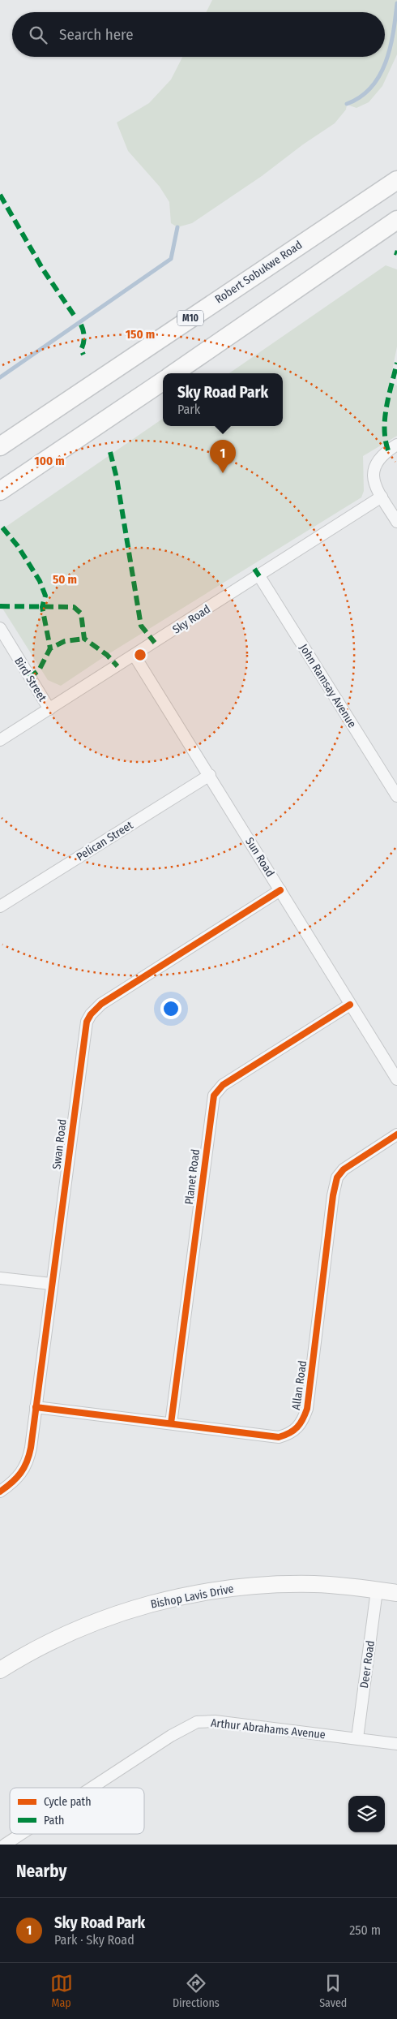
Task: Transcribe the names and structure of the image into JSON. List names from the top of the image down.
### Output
{
  "streets": {
    "main road": ["Robert Sobukwe Road", "M10"],
    "street": [
      "Sky Road",
      "Bird Street",
      "John Ramsay Avenue",
      "Pelican Street",
      "Sun Road",
      "Swan Road",
      "Planet Road",
      "Allan Road",
      "Bishop Lavis Drive",
      "Deer Road",
      "Arthur Abrahams Avenue"
    ]
  },
  "crossings": [
    ["Sky Road", "Bird Street"],
    ["Sky Road", "John Ramsay Avenue"],
    ["Sky Road", "Sun Road"],
    ["Pelican Street", "Sun Road"],
    ["Sun Road", "Swan Road"],
    ["Sun Road", "Planet Road"],
    ["Swan Road", "Allan Road"],
    ["Planet Road", "Allan Road"],
    ["Bishop Lavis Drive", "Deer Road"],
    ["Deer Road", "Arthur Abrahams Avenue"]
  ],
  "legend": ["Cycle path", "Path"],
  "page": {
    "search": "Search here",
    "popup": ["Sky Road Park", "Park"],
    "pins": "1",
    "heading": "Nearby",
    "list": [
      {
        "mark": "1",
        "name": "Sky Road Park",
        "note": "Park · Sky Road",
        "value": "250 m"
      }
    ],
    "nav": ["Map", "Directions", "Saved"]
  },
  "rings": ["150 m", "100 m", "50 m"]
}
